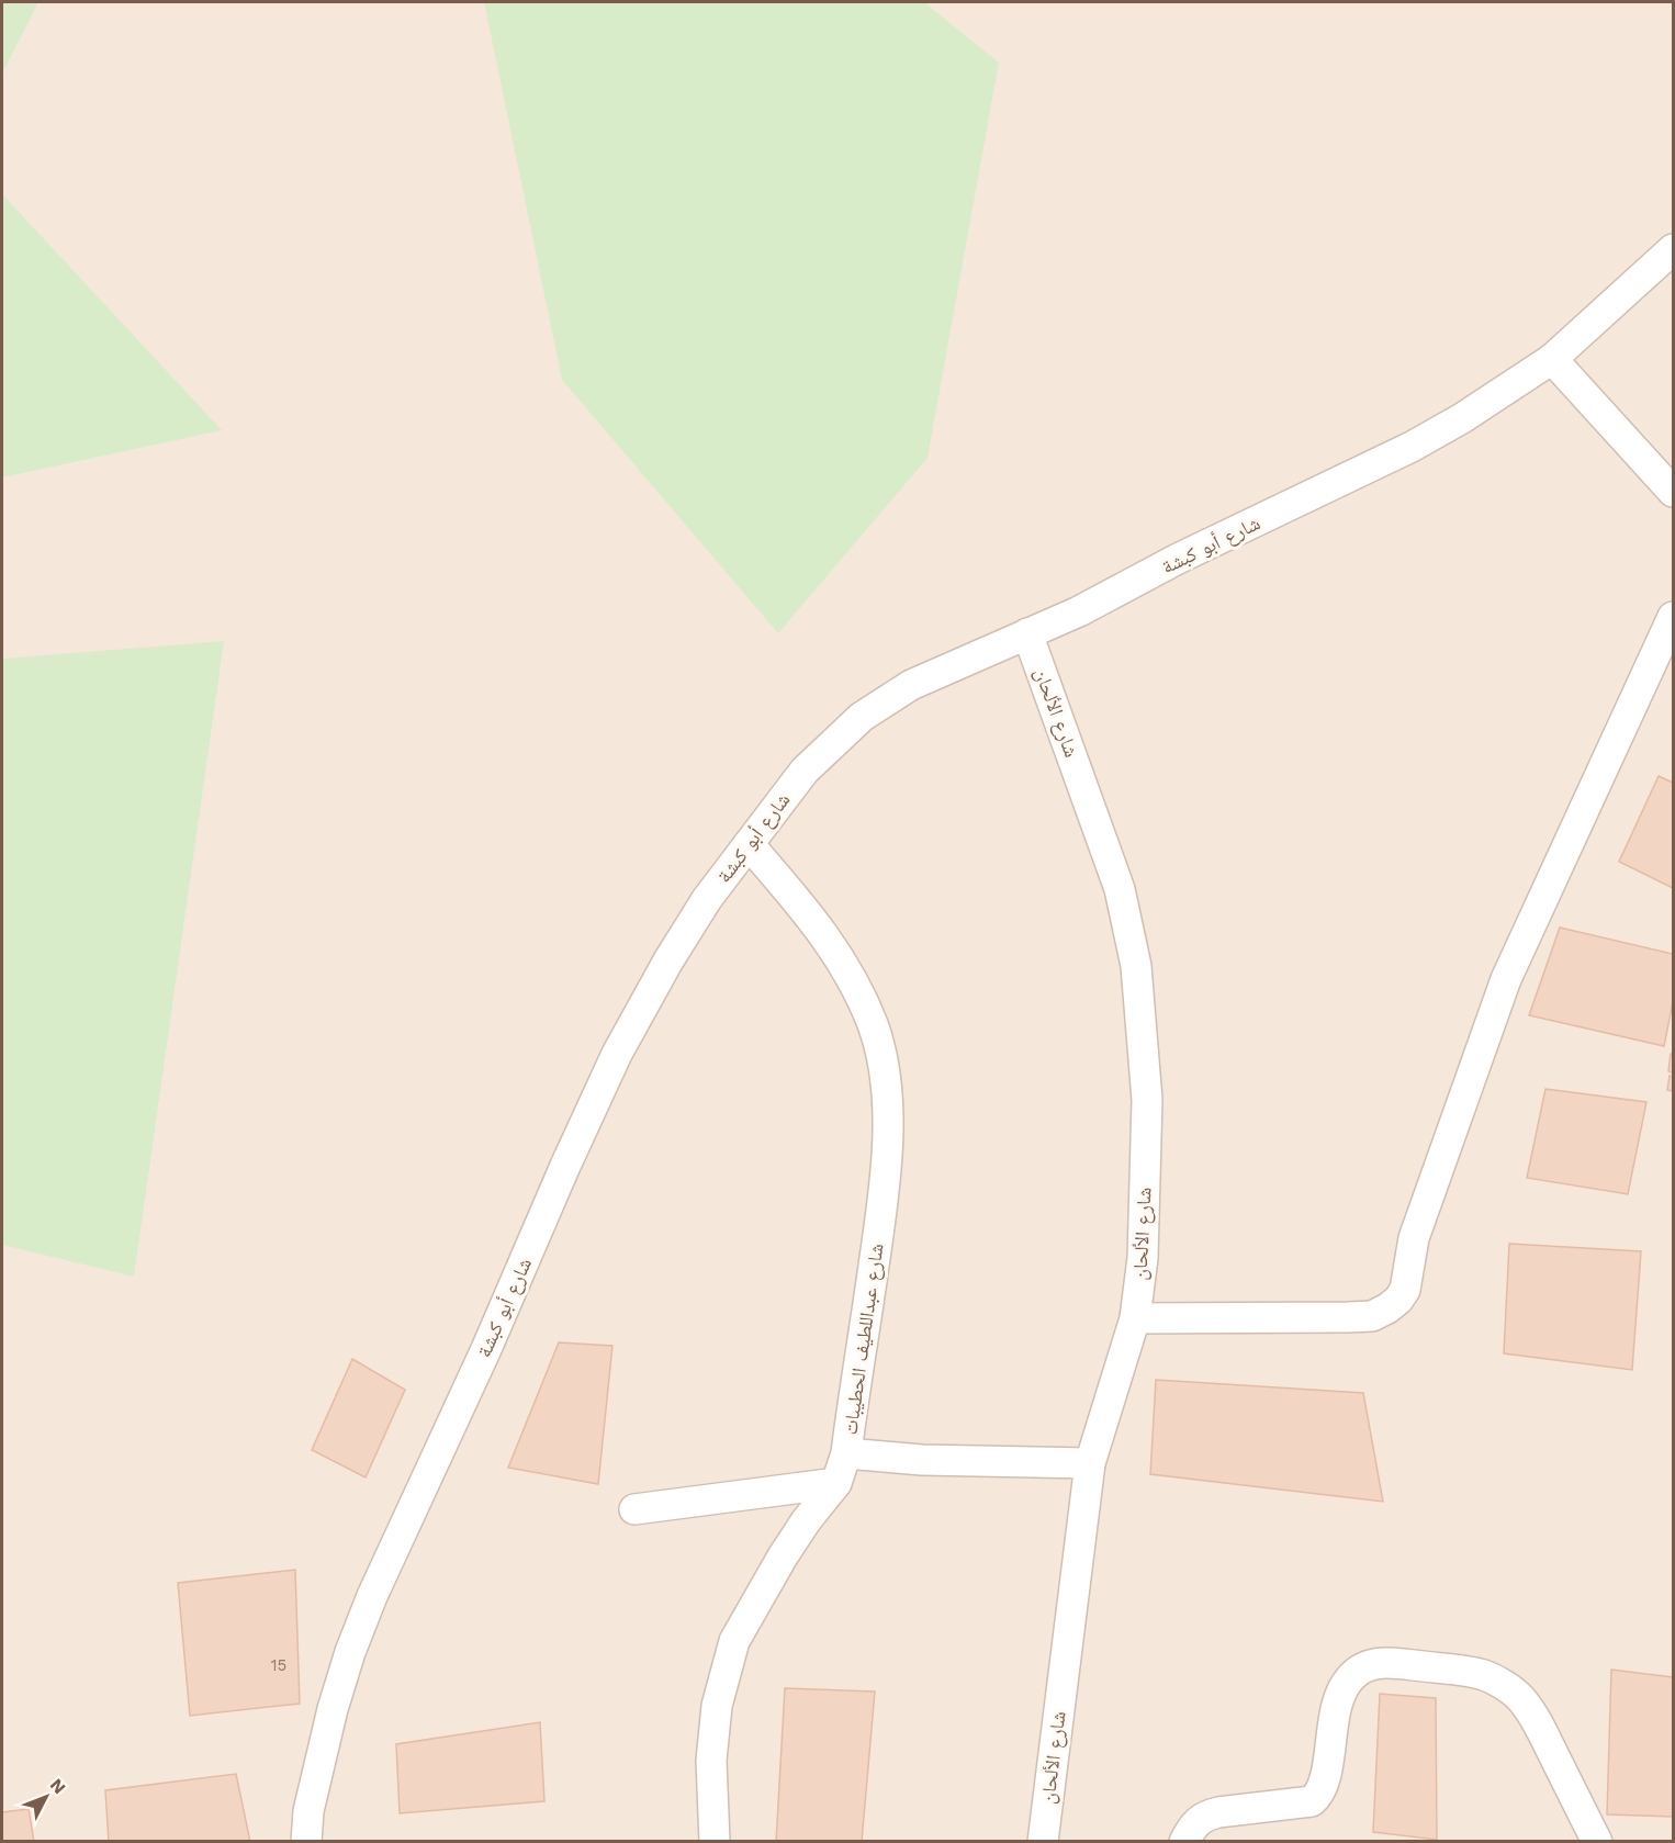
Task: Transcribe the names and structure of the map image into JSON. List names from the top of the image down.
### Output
{
  "streets": {
    "street": ["شارع أبو كبشة", "شارع الألحان", "شارع عبداللطيف الحطيبات"]
  },
  "crossings": [
    ["شارع أبو كبشة", "شارع الألحان"],
    ["شارع أبو كبشة", "شارع عبداللطيف الحطيبات"]
  ],
  "house_numbers": ["15"],
  "north": "top right"
}
